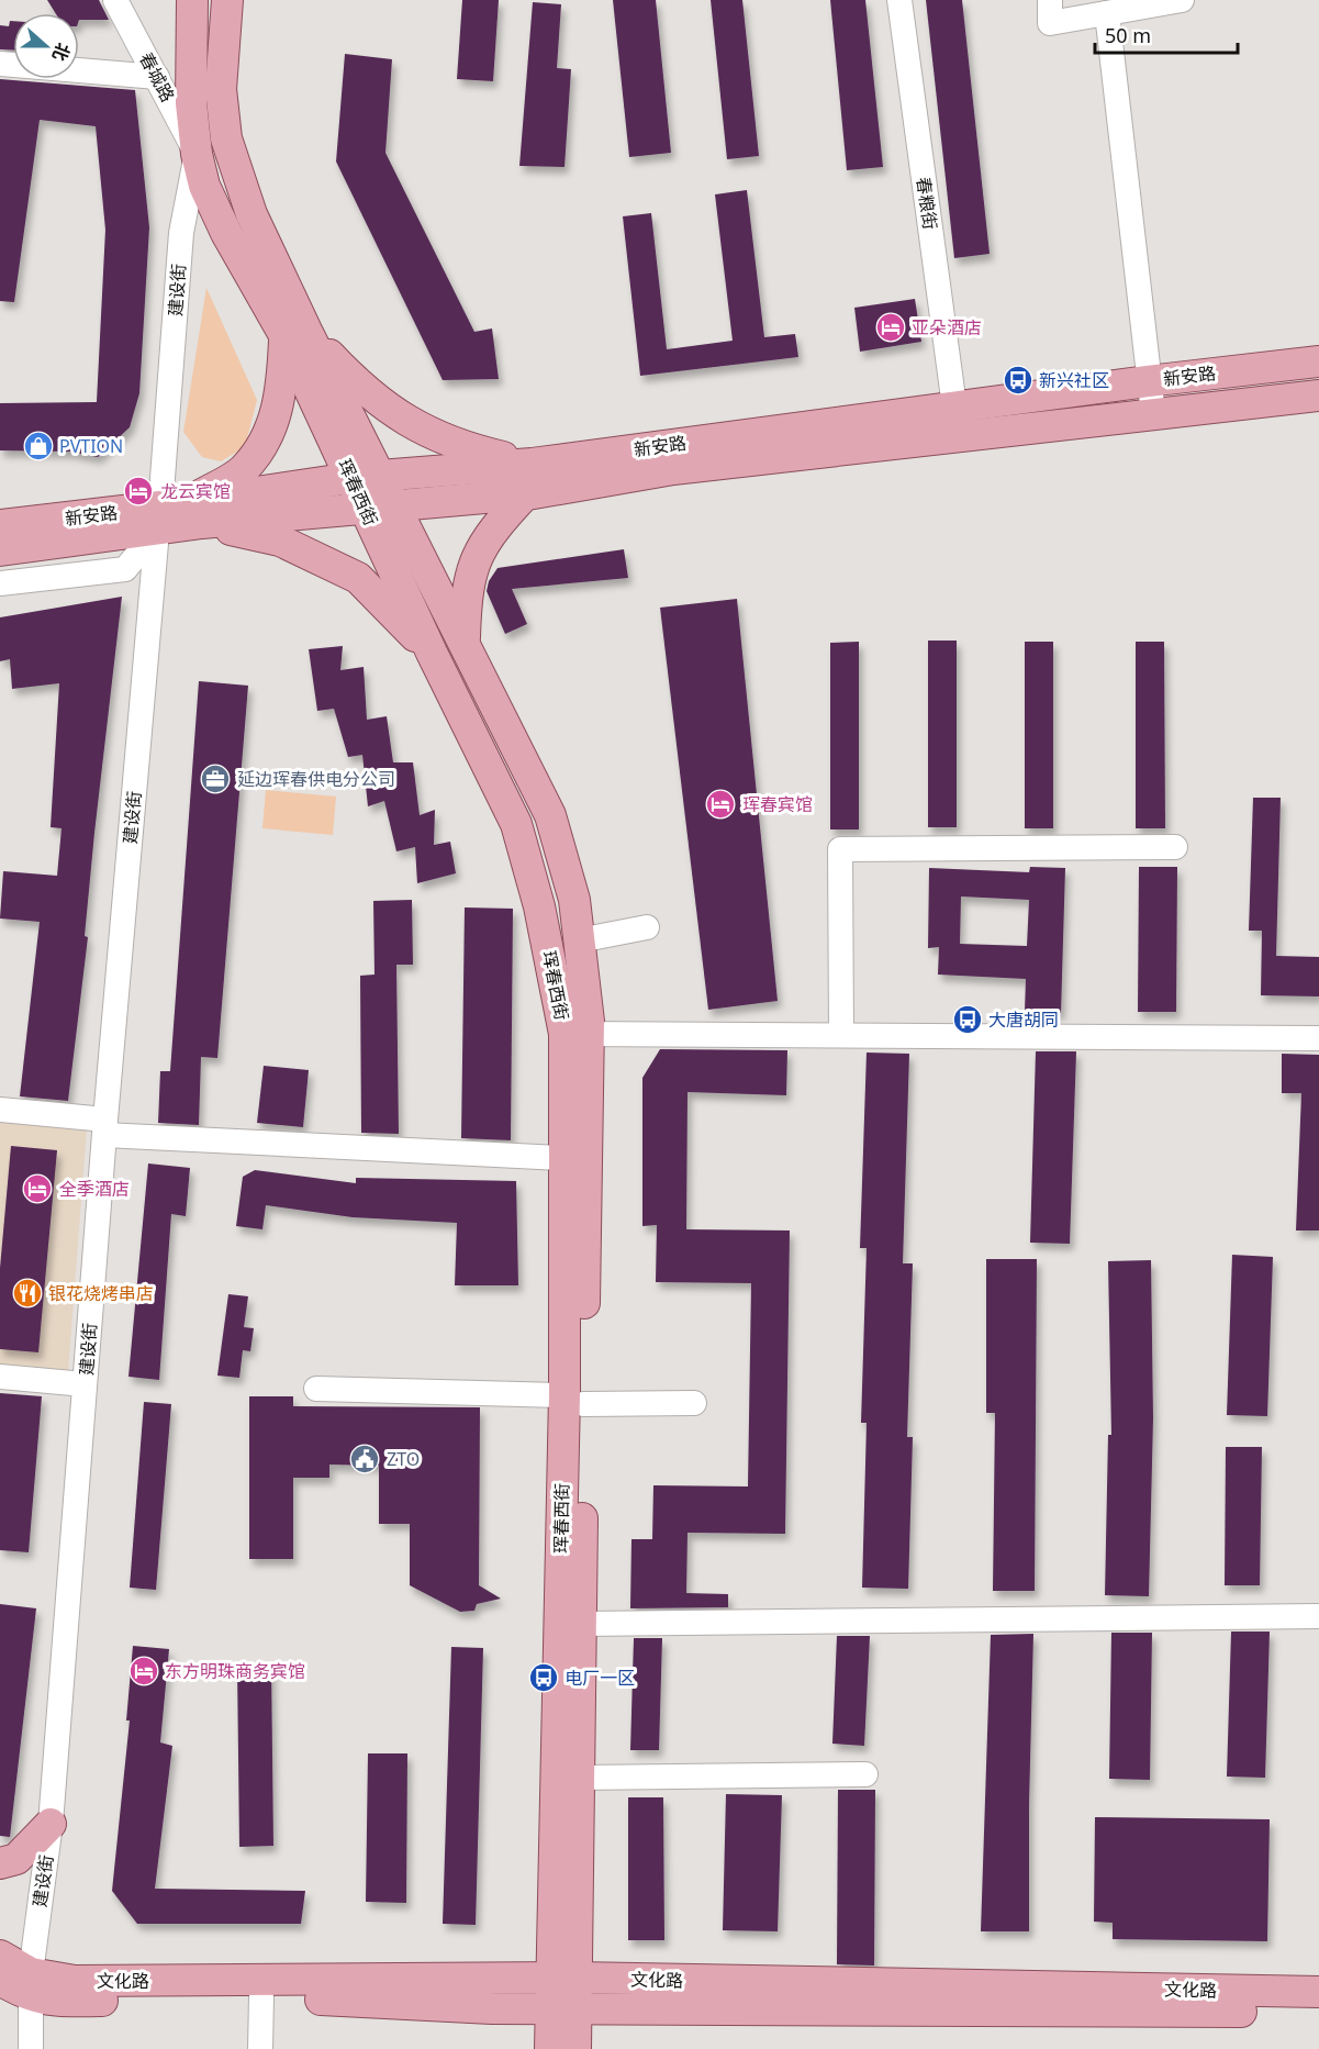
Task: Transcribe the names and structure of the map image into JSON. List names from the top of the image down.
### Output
{
  "streets": {
    "main road": ["新安路", "珲春西街", "文化路"],
    "street": ["春城路", "春粮街", "建设街"]
  },
  "crossings": [
    ["春城路", "建设街"],
    ["春城路", "珲春西街"],
    ["春粮街", "新安路"],
    ["建设街", "新安路"],
    ["建设街", "珲春西街"],
    ["建设街", "文化路"],
    ["新安路", "珲春西街"],
    ["珲春西街", "文化路"]
  ],
  "places": {
    "hotel": [
      "亚朵酒店",
      "龙云宾馆",
      "珲春宾馆",
      "全季酒店",
      "东方明珠商务宾馆"
    ],
    "bus stop": ["新兴社区", "大唐胡同", "电厂一区"],
    "shop": ["PVTION"],
    "office": ["延边珲春供电分公司"],
    "restaurant": ["银花烧烤串店"],
    "public building": ["ZTO"]
  },
  "scale_bar": "50 m",
  "north": "right"
}
